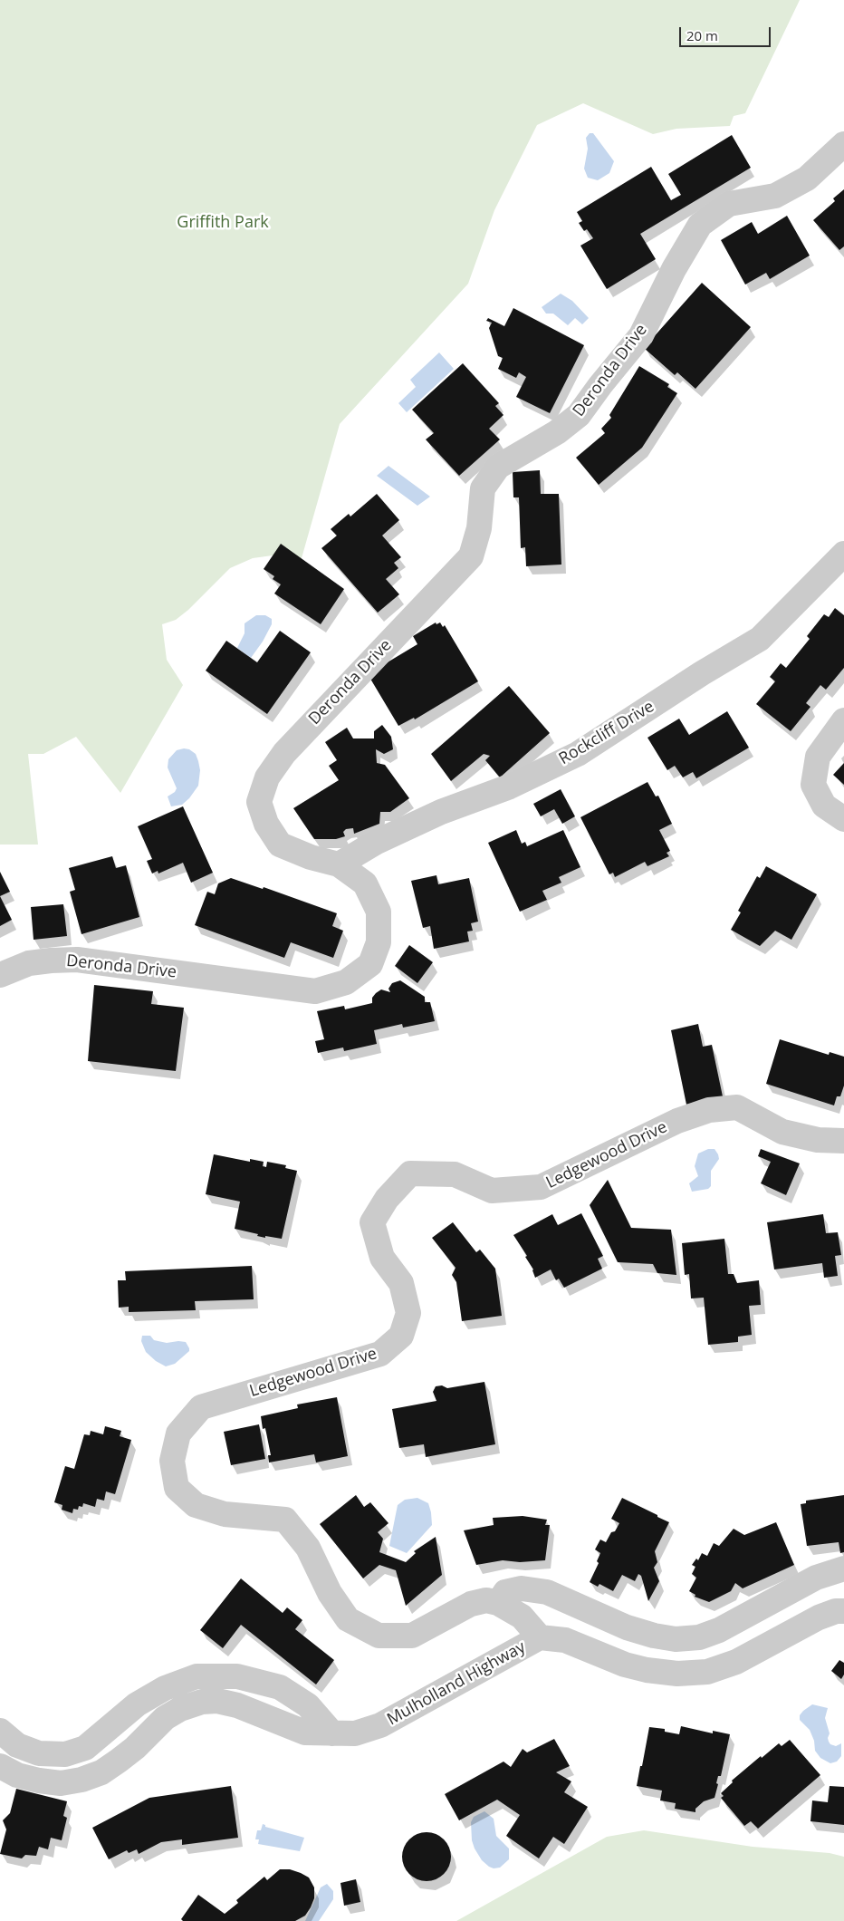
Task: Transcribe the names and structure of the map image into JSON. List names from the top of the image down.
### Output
{
  "streets": {
    "street": [
      "Deronda Drive",
      "Rockcliff Drive",
      "Ledgewood Drive",
      "Mulholland Highway"
    ]
  },
  "crossings": [
    ["Deronda Drive", "Rockcliff Drive"],
    ["Ledgewood Drive", "Mulholland Highway"]
  ],
  "parks": ["Griffith Park"],
  "scale_bar": "20 m"
}
